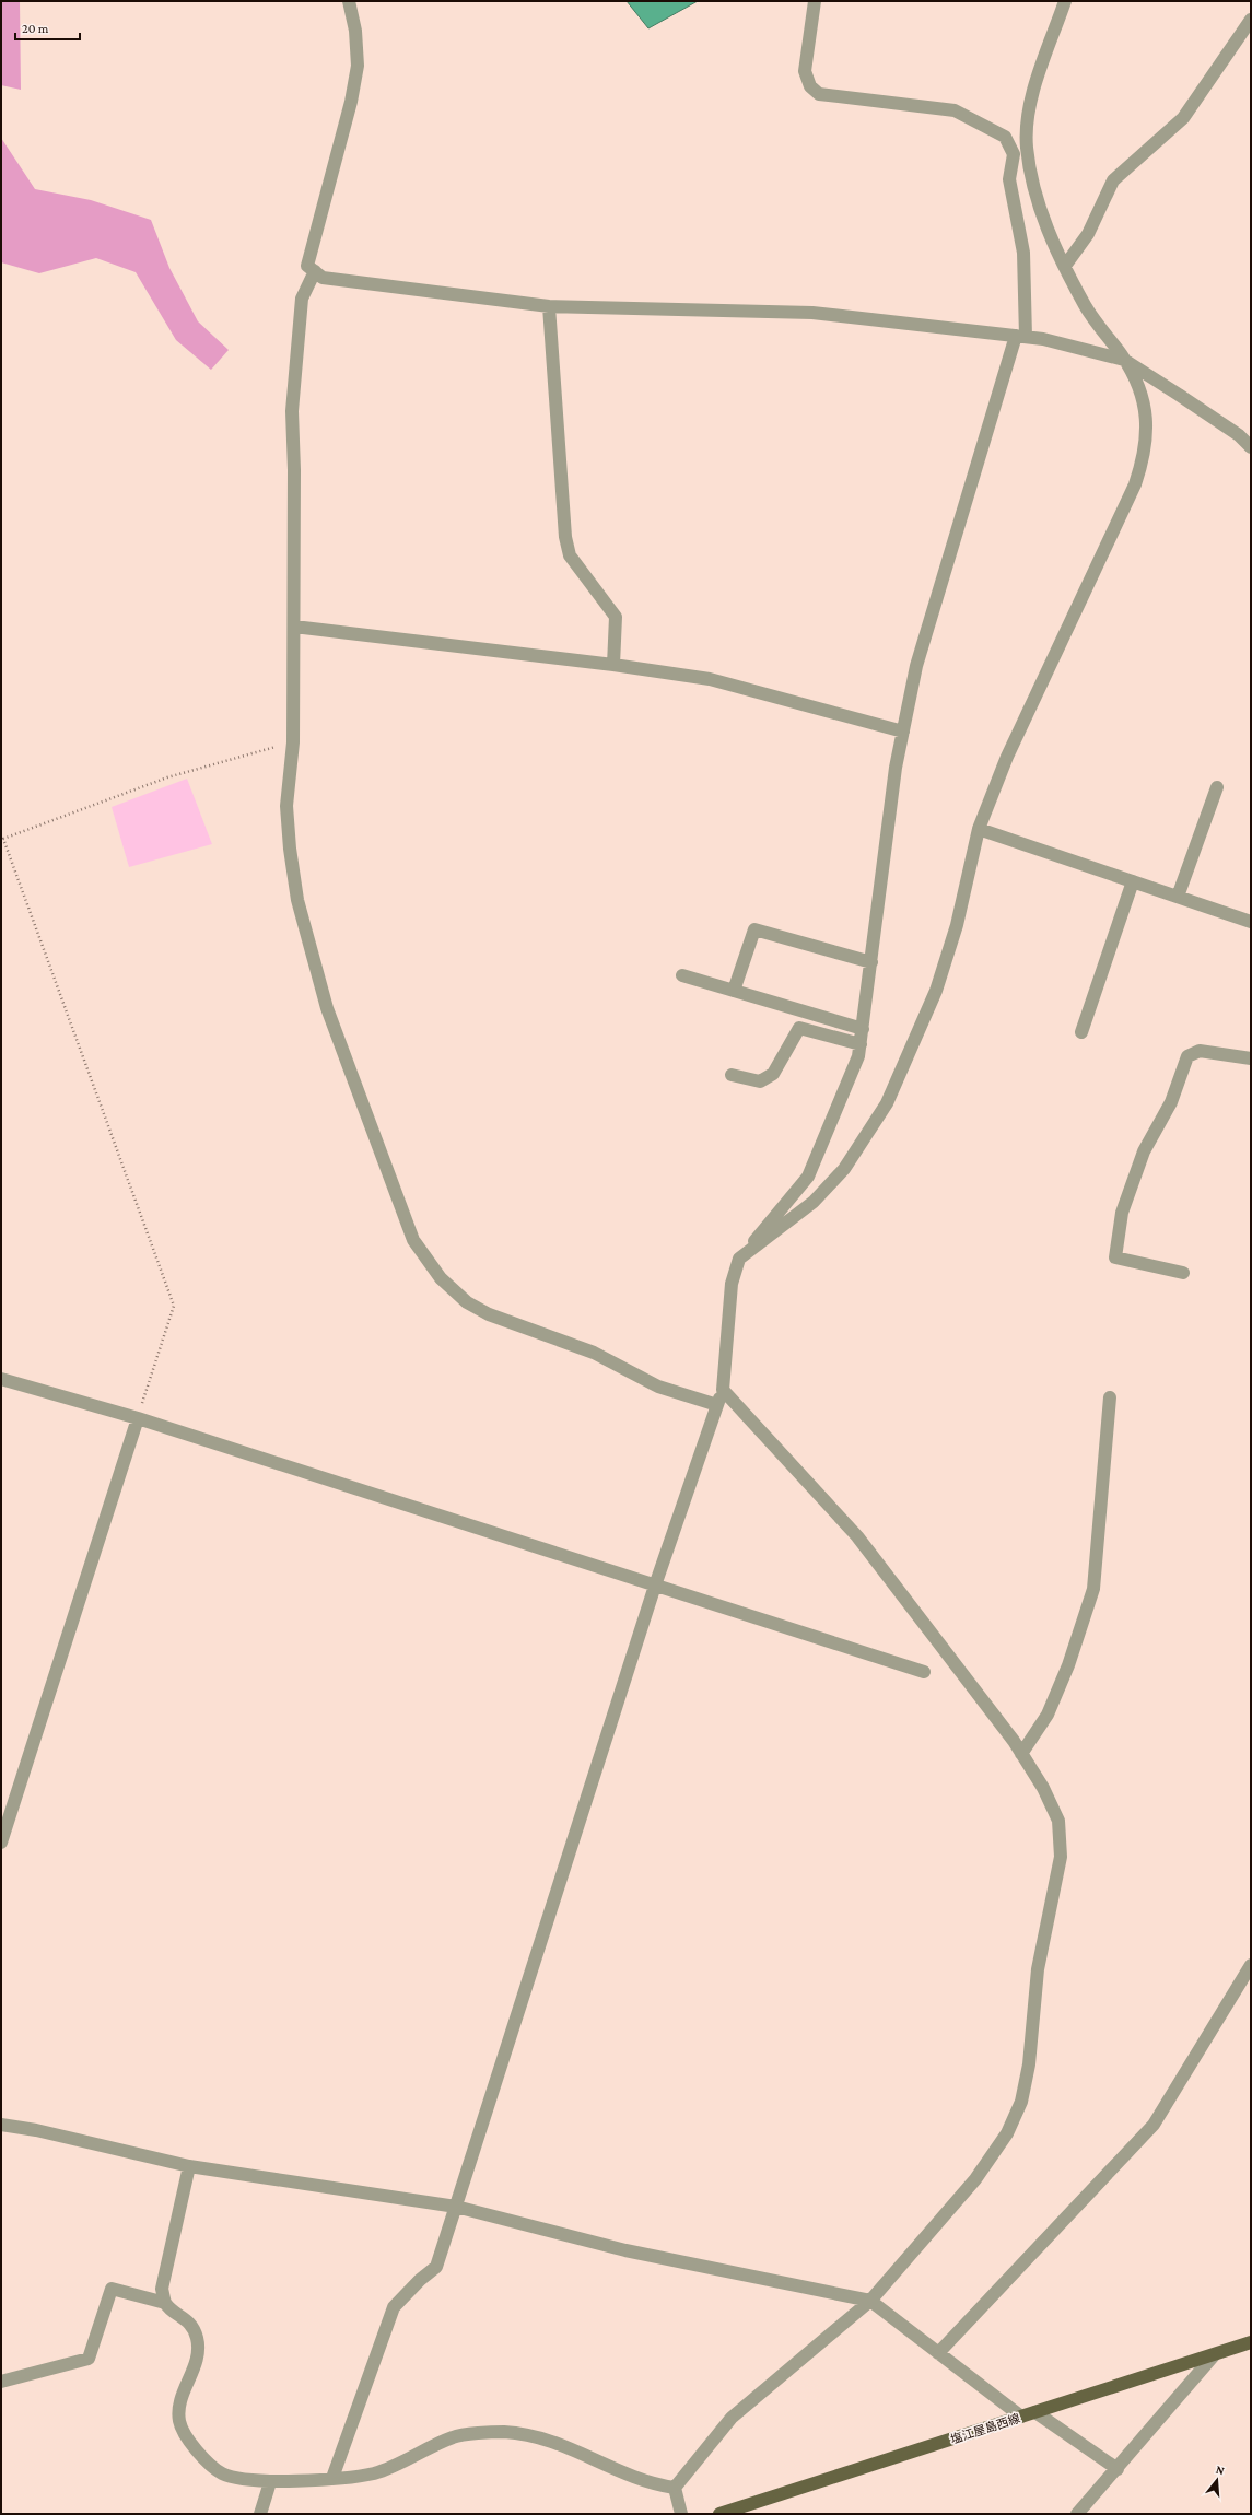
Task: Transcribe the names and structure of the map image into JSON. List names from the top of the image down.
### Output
{
  "streets": {
    "main road": ["塩江屋島西線"]
  },
  "scale_bar": "20 m",
  "north": "top"
}
